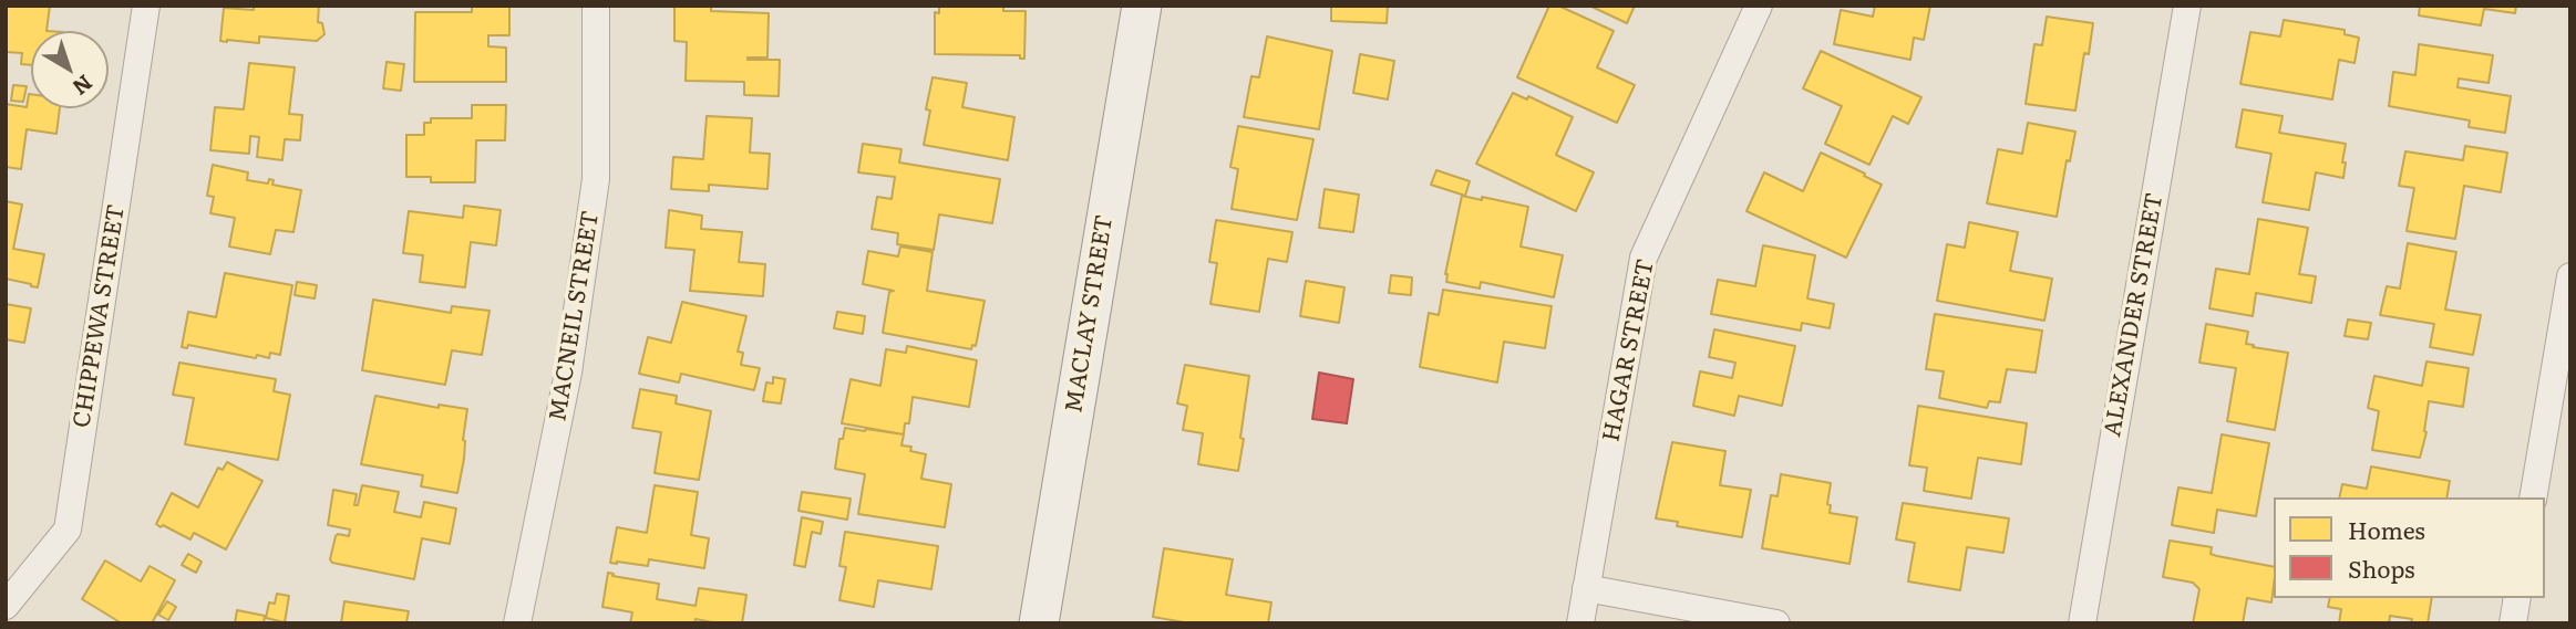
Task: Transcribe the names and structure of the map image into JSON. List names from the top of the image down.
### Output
{
  "streets": {
    "street": [
      "MACLAY STREET",
      "ALEXANDER STREET",
      "CHIPPEWA STREET",
      "MACNEIL STREET",
      "HAGAR STREET"
    ]
  },
  "legend": ["Homes", "Shops"],
  "north": "bottom right"
}
